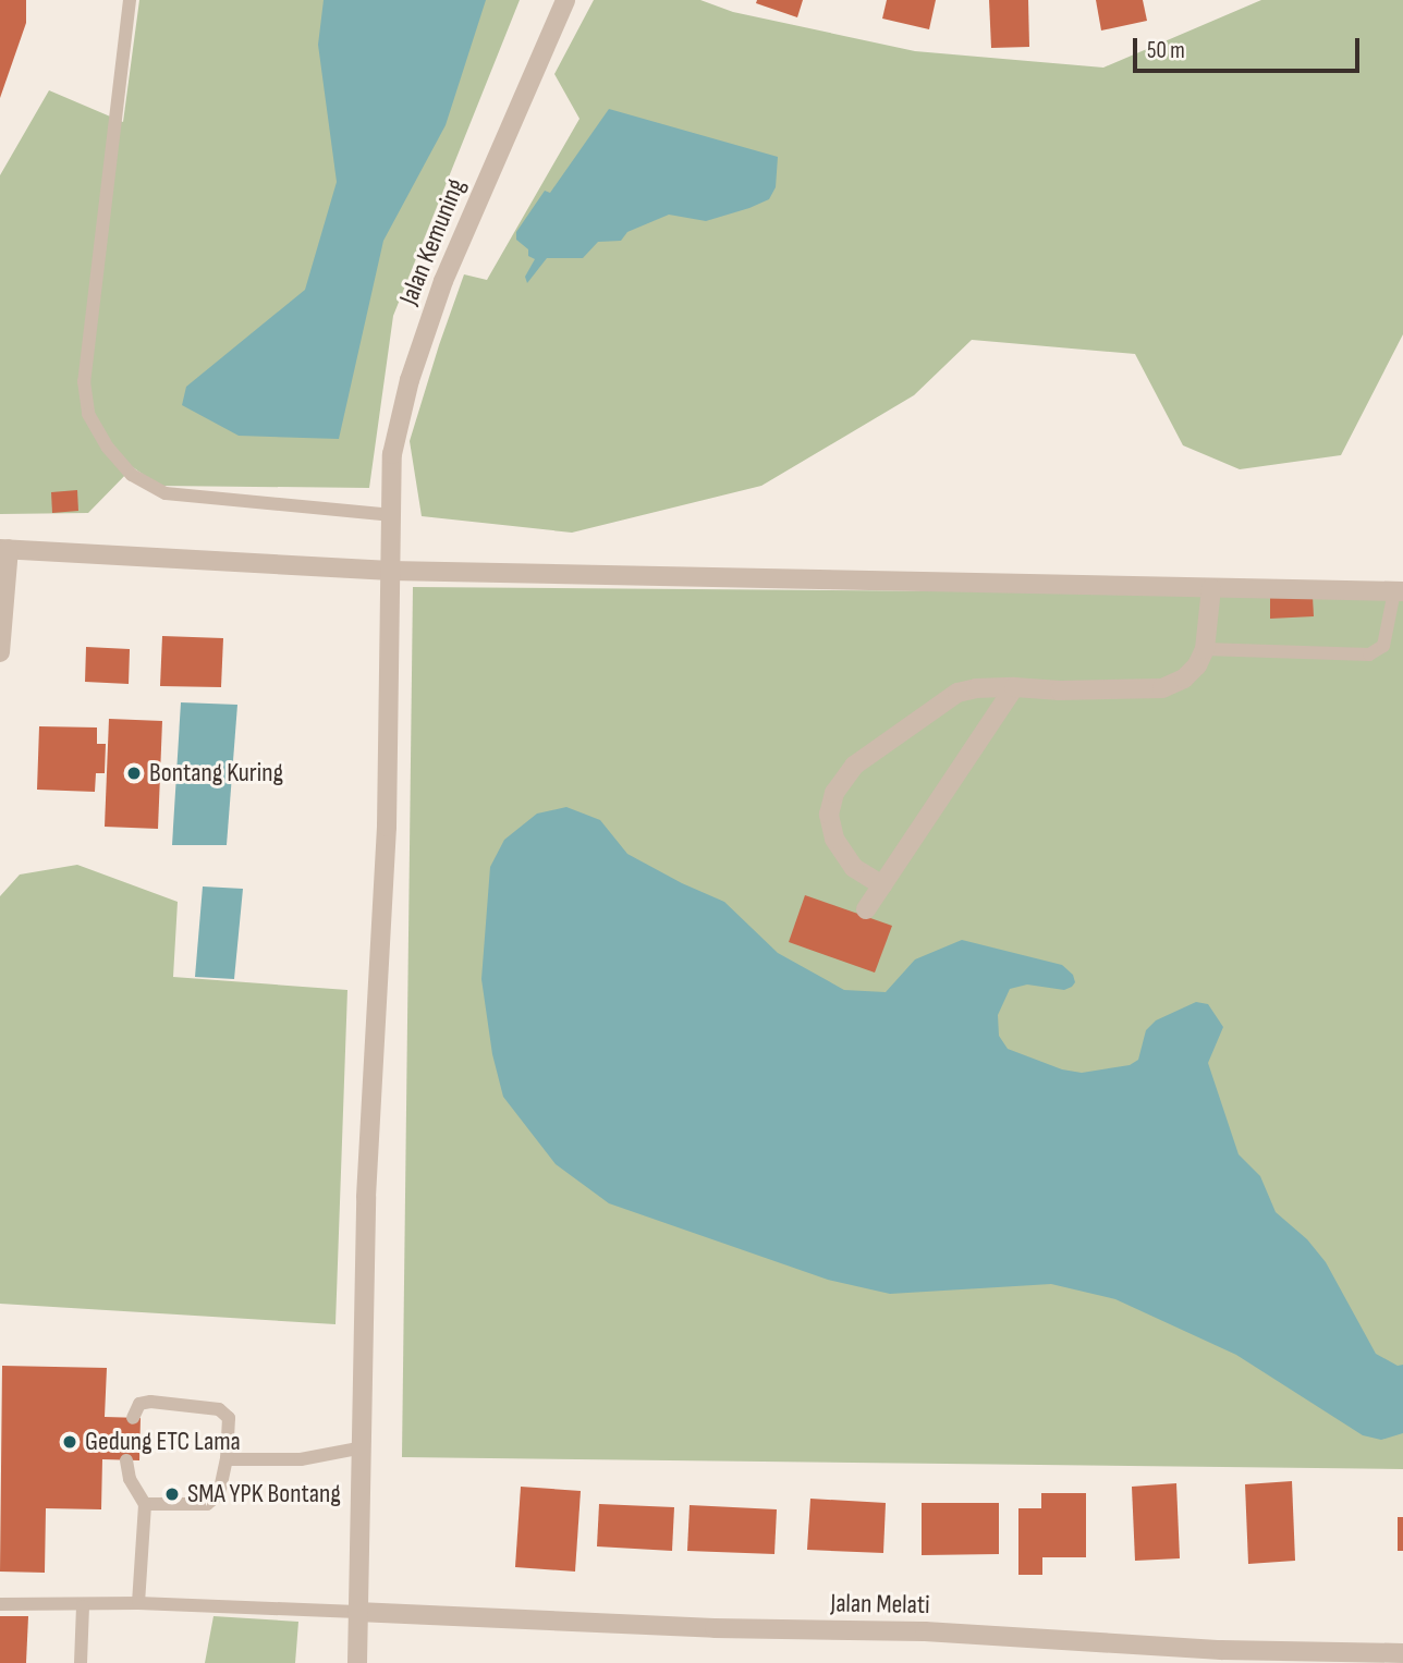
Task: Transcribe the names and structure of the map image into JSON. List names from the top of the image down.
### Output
{
  "streets": {
    "street": ["Jalan Kemuning", "Jalan Melati"]
  },
  "crossings": [
    ["Jalan Kemuning", "Jalan Melati"]
  ],
  "places": ["Bontang Kuring", "Gedung ETC Lama", "SMA YPK Bontang"],
  "scale_bar": "50 m"
}
